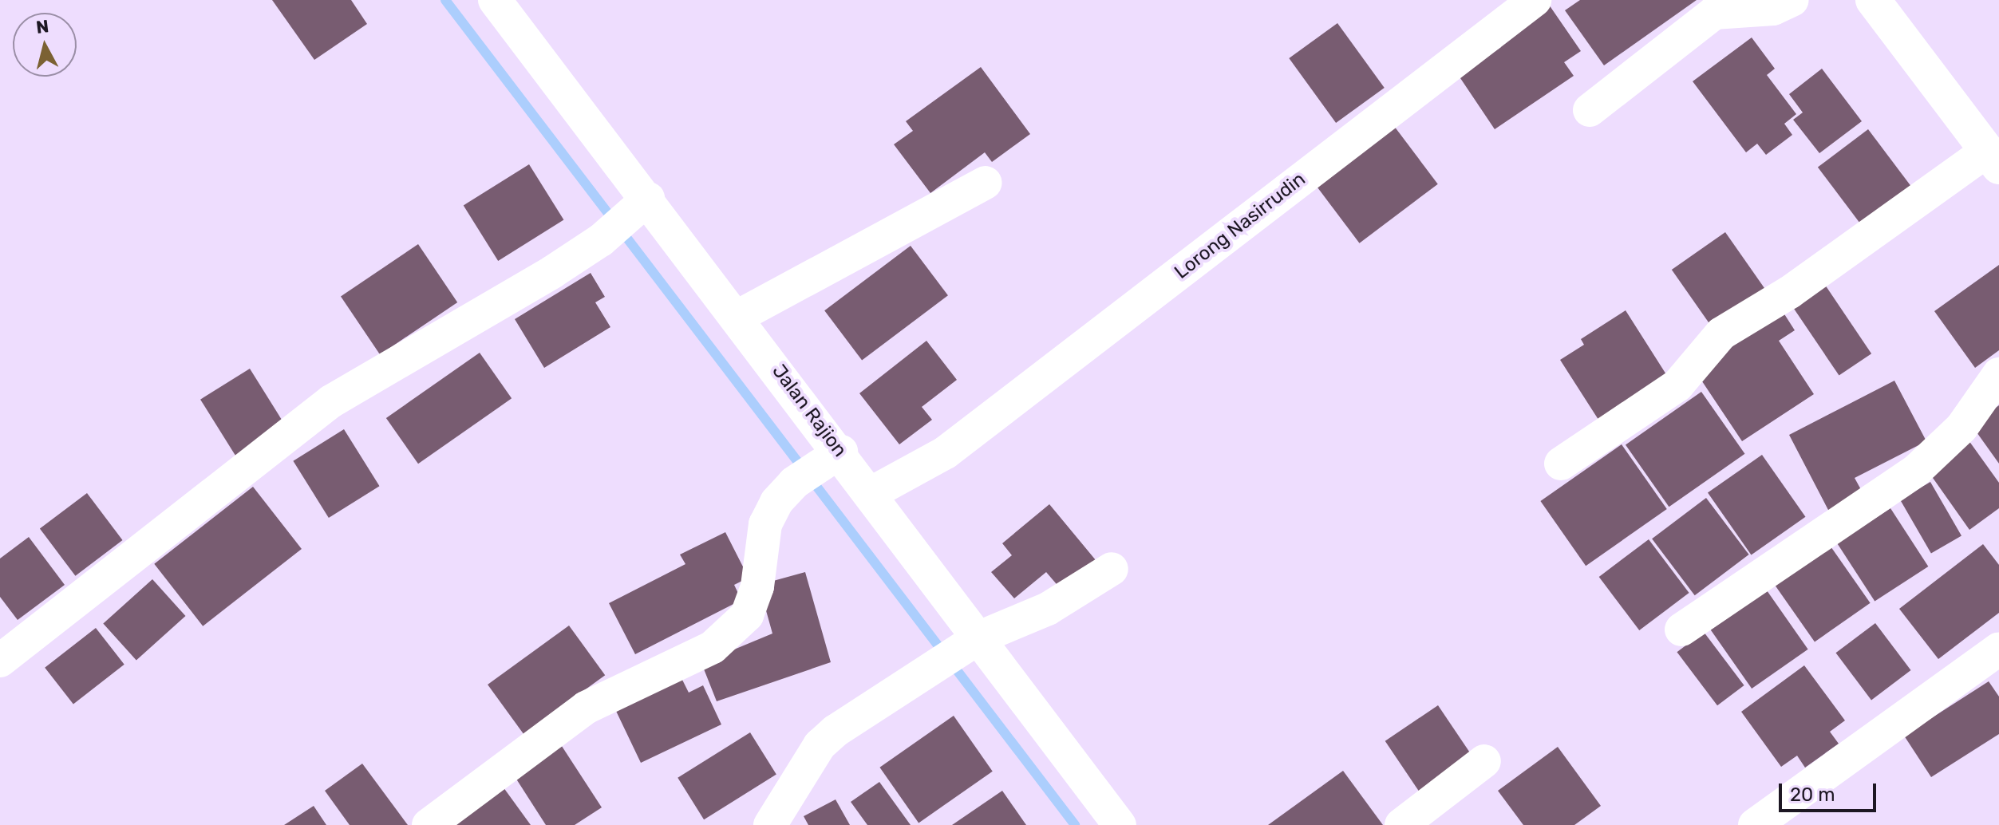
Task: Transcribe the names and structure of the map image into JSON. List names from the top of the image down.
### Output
{
  "streets": {
    "street": ["Lorong Nasirrudin", "Jalan Rajion"]
  },
  "crossings": [
    ["Lorong Nasirrudin", "Jalan Rajion"]
  ],
  "scale_bar": "20 m",
  "north": "top"
}
